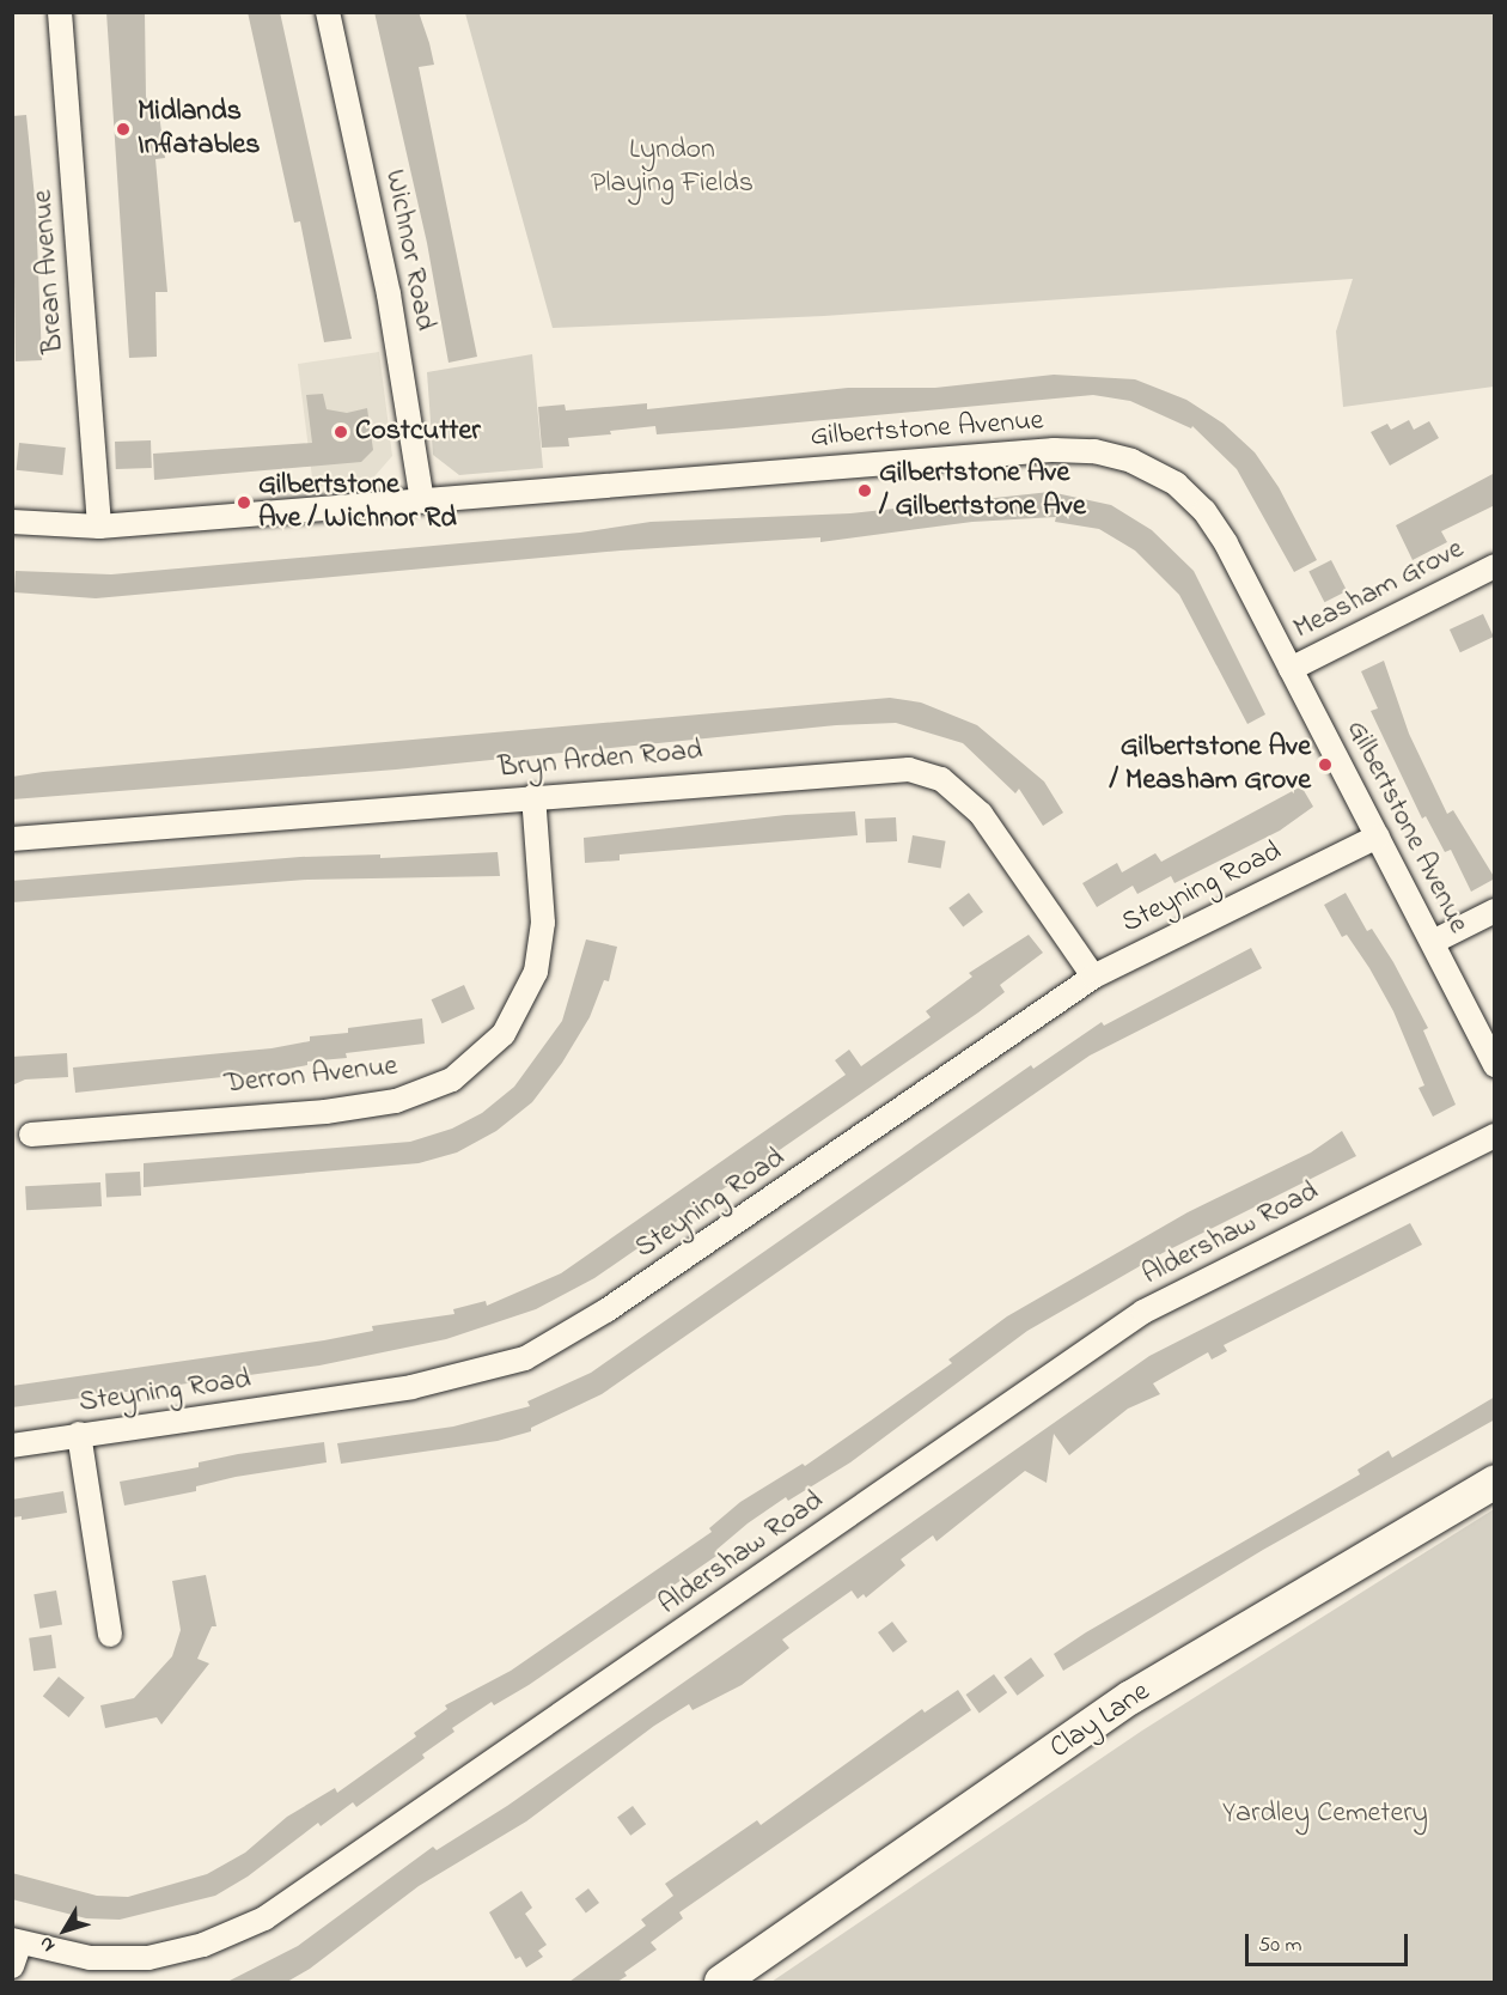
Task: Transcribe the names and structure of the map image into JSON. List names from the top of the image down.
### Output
{
  "streets": {
    "street": [
      "Wichnor Road",
      "Brean Avenue",
      "Gilbertstone Avenue",
      "Measham Grove",
      "Bryn Arden Road",
      "Steyning Road",
      "Derron Avenue",
      "Aldershaw Road",
      "Clay Lane"
    ]
  },
  "crossings": [
    ["Wichnor Road", "Gilbertstone Avenue"],
    ["Brean Avenue", "Gilbertstone Avenue"],
    ["Gilbertstone Avenue", "Measham Grove"],
    ["Gilbertstone Avenue", "Steyning Road"],
    ["Bryn Arden Road", "Steyning Road"],
    ["Bryn Arden Road", "Derron Avenue"]
  ],
  "parks": ["Lyndon Playing Fields", "Yardley Cemetery"],
  "places": [
    "Midlands Inflatables",
    "Costcutter",
    "Gilbertstone Ave / Gilbertstone Ave",
    "Gilbertstone Ave / Wichnor Rd",
    "Gilbertstone Ave / Measham Grove"
  ],
  "scale_bar": "50 m",
  "north": "bottom left"
}
